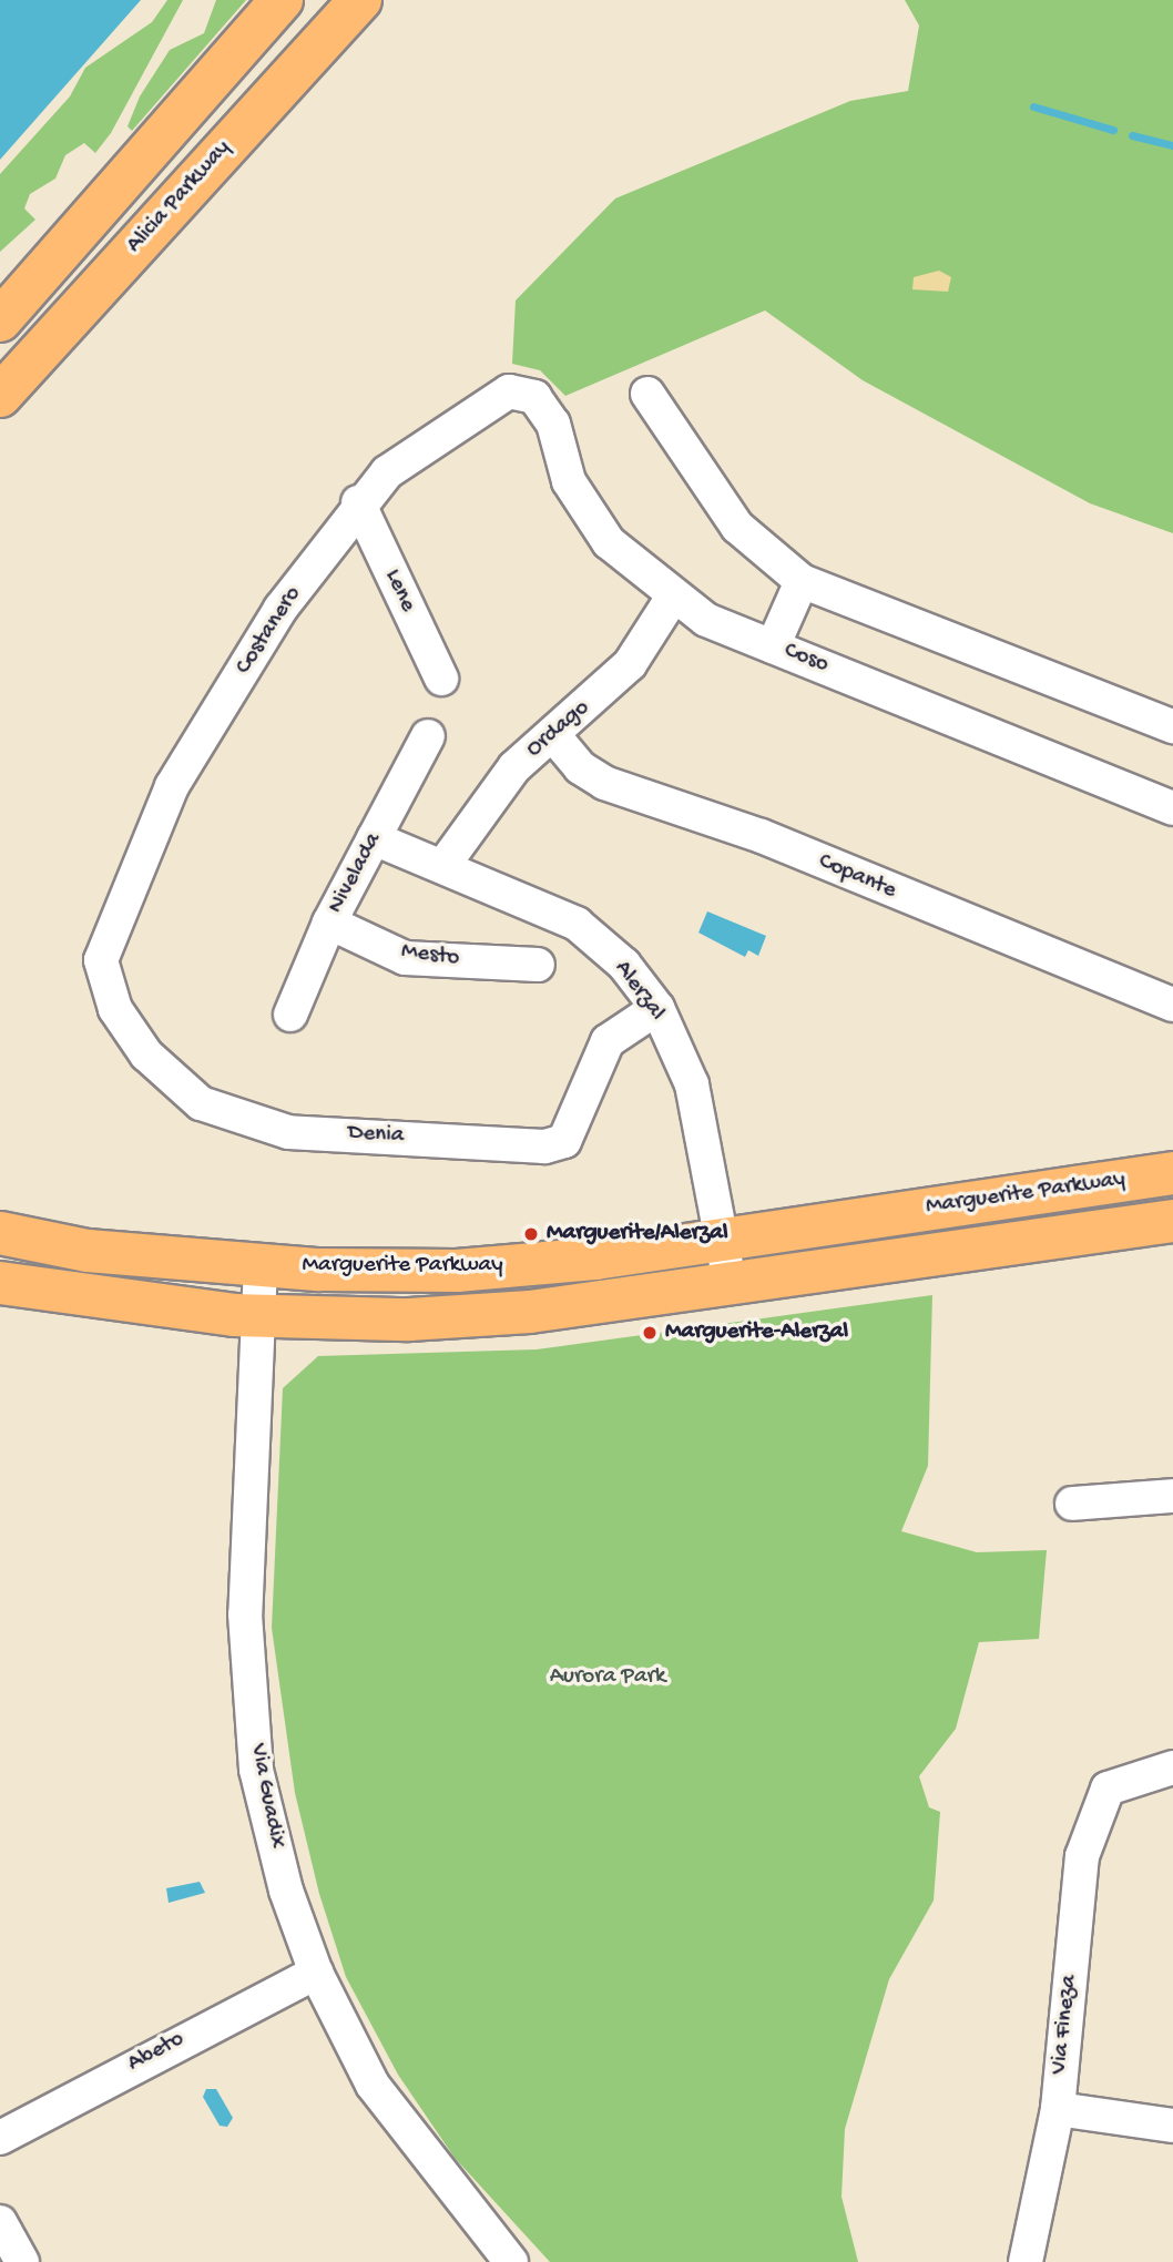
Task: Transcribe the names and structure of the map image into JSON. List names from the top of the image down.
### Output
{
  "streets": {
    "main road": ["Alicia Parkway", "Marguerite Parkway"],
    "street": [
      "Lene",
      "Costanero",
      "Coso",
      "Ordago",
      "Nivelada",
      "Copante",
      "Mesto",
      "Alerzal",
      "Denia",
      "Via Guadix",
      "Via Fineza",
      "Abeto"
    ]
  },
  "crossings": [
    ["Lene", "Costanero"],
    ["Costanero", "Coso"],
    ["Costanero", "Denia"],
    ["Coso", "Ordago"],
    ["Ordago", "Copante"],
    ["Ordago", "Alerzal"],
    ["Nivelada", "Mesto"],
    ["Nivelada", "Alerzal"],
    ["Alerzal", "Denia"],
    ["Alerzal", "Marguerite Parkway"],
    ["Marguerite Parkway", "Via Guadix"],
    ["Via Guadix", "Abeto"]
  ],
  "parks": ["Aurora Park"],
  "places": ["Marguerite/Alerzal", "Marguerite-Alerzal"]
}
